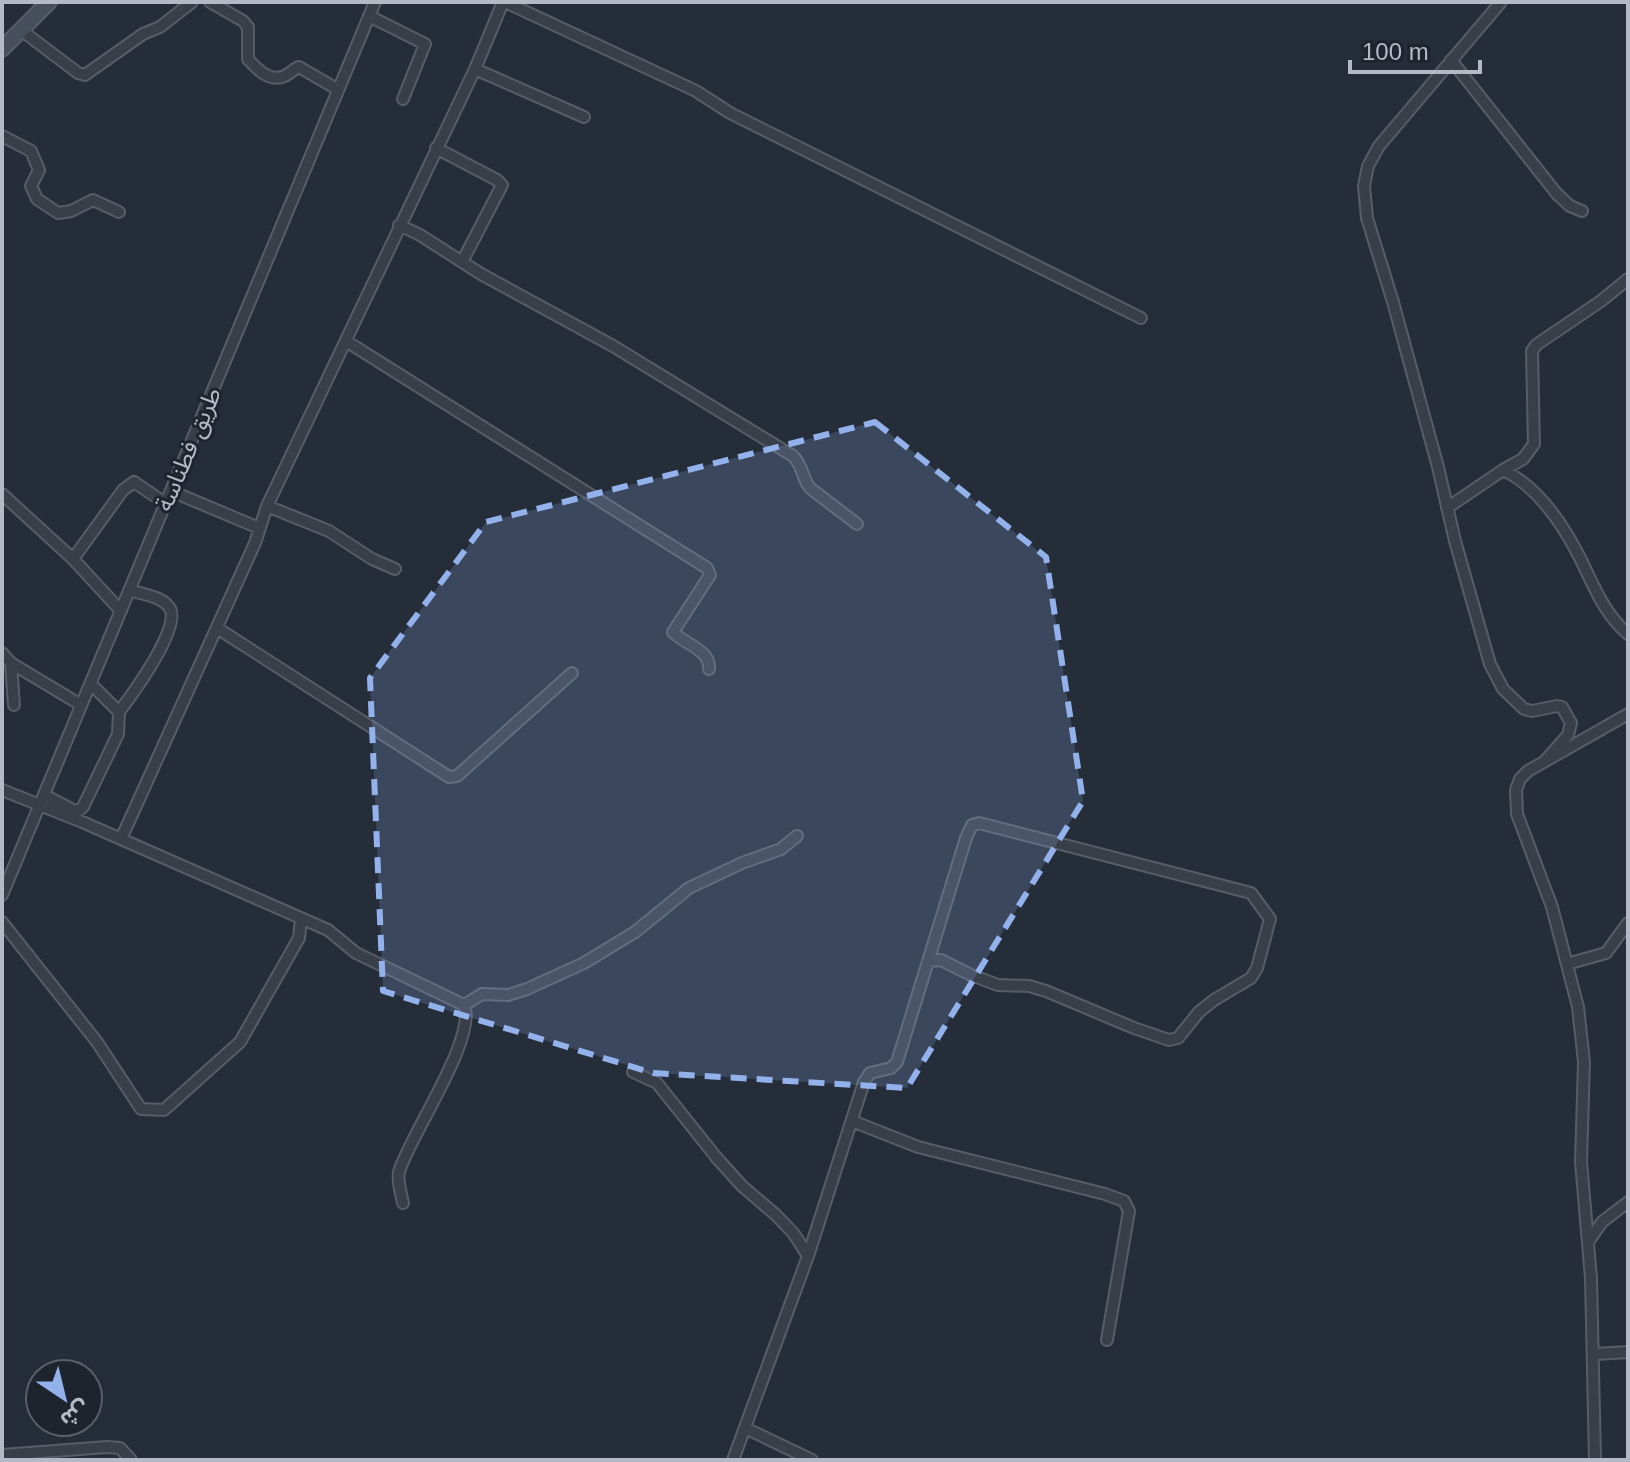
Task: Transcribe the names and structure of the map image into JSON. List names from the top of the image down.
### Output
{
  "streets": {
    "street": ["طريق فطناسة"]
  },
  "scale_bar": "100 m",
  "north": "bottom right"
}
